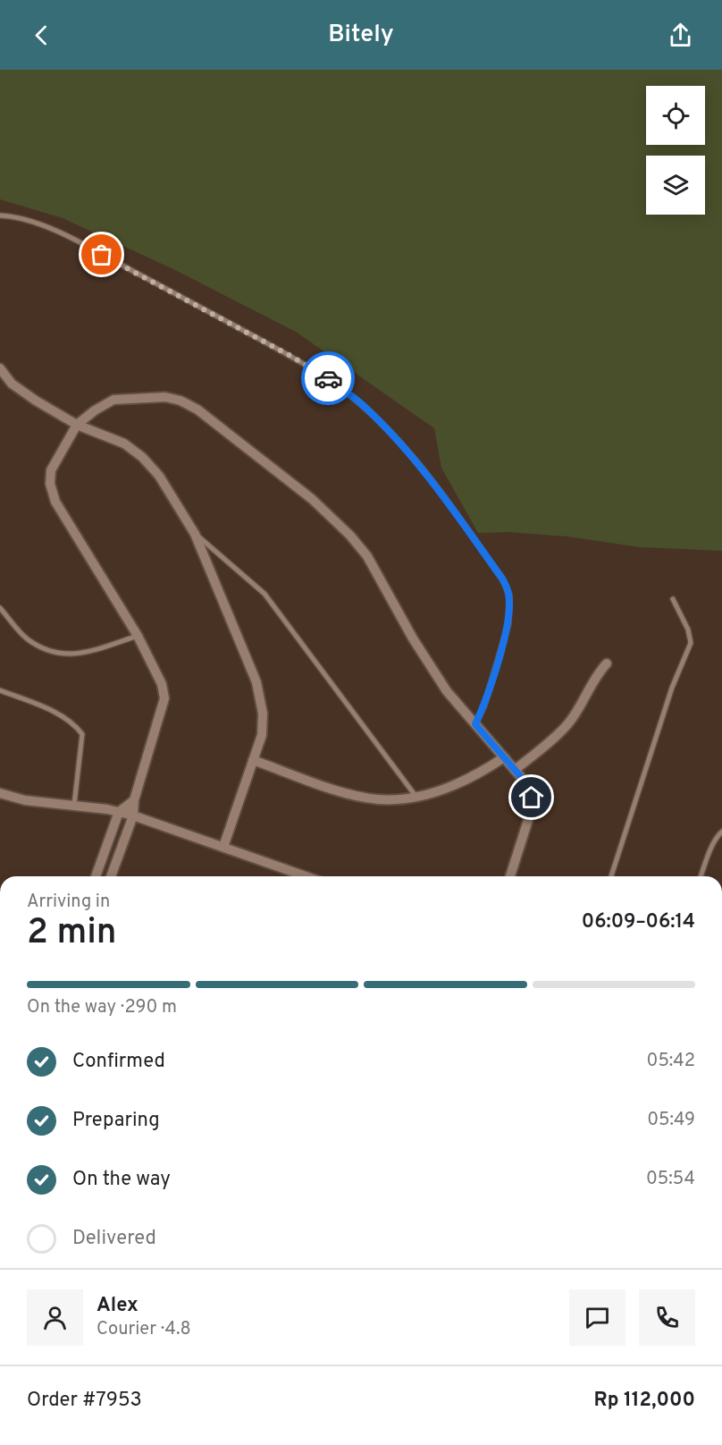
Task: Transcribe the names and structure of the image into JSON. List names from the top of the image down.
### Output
{
  "page": {
    "header": "Bitely",
    "heading": ["2 min", "Arriving in", "06:09–06:14"],
    "panel": [
      "Alex",
      "Courier · 4.8",
      "Order #7953",
      "Rp 112,000"
    ],
    "bar": "On the way · 290 m",
    "list": [
      ["Confirmed", "05:42"],
      ["Preparing", "05:49"],
      ["On the way", "05:54"],
      "Delivered"
    ]
  }
}
